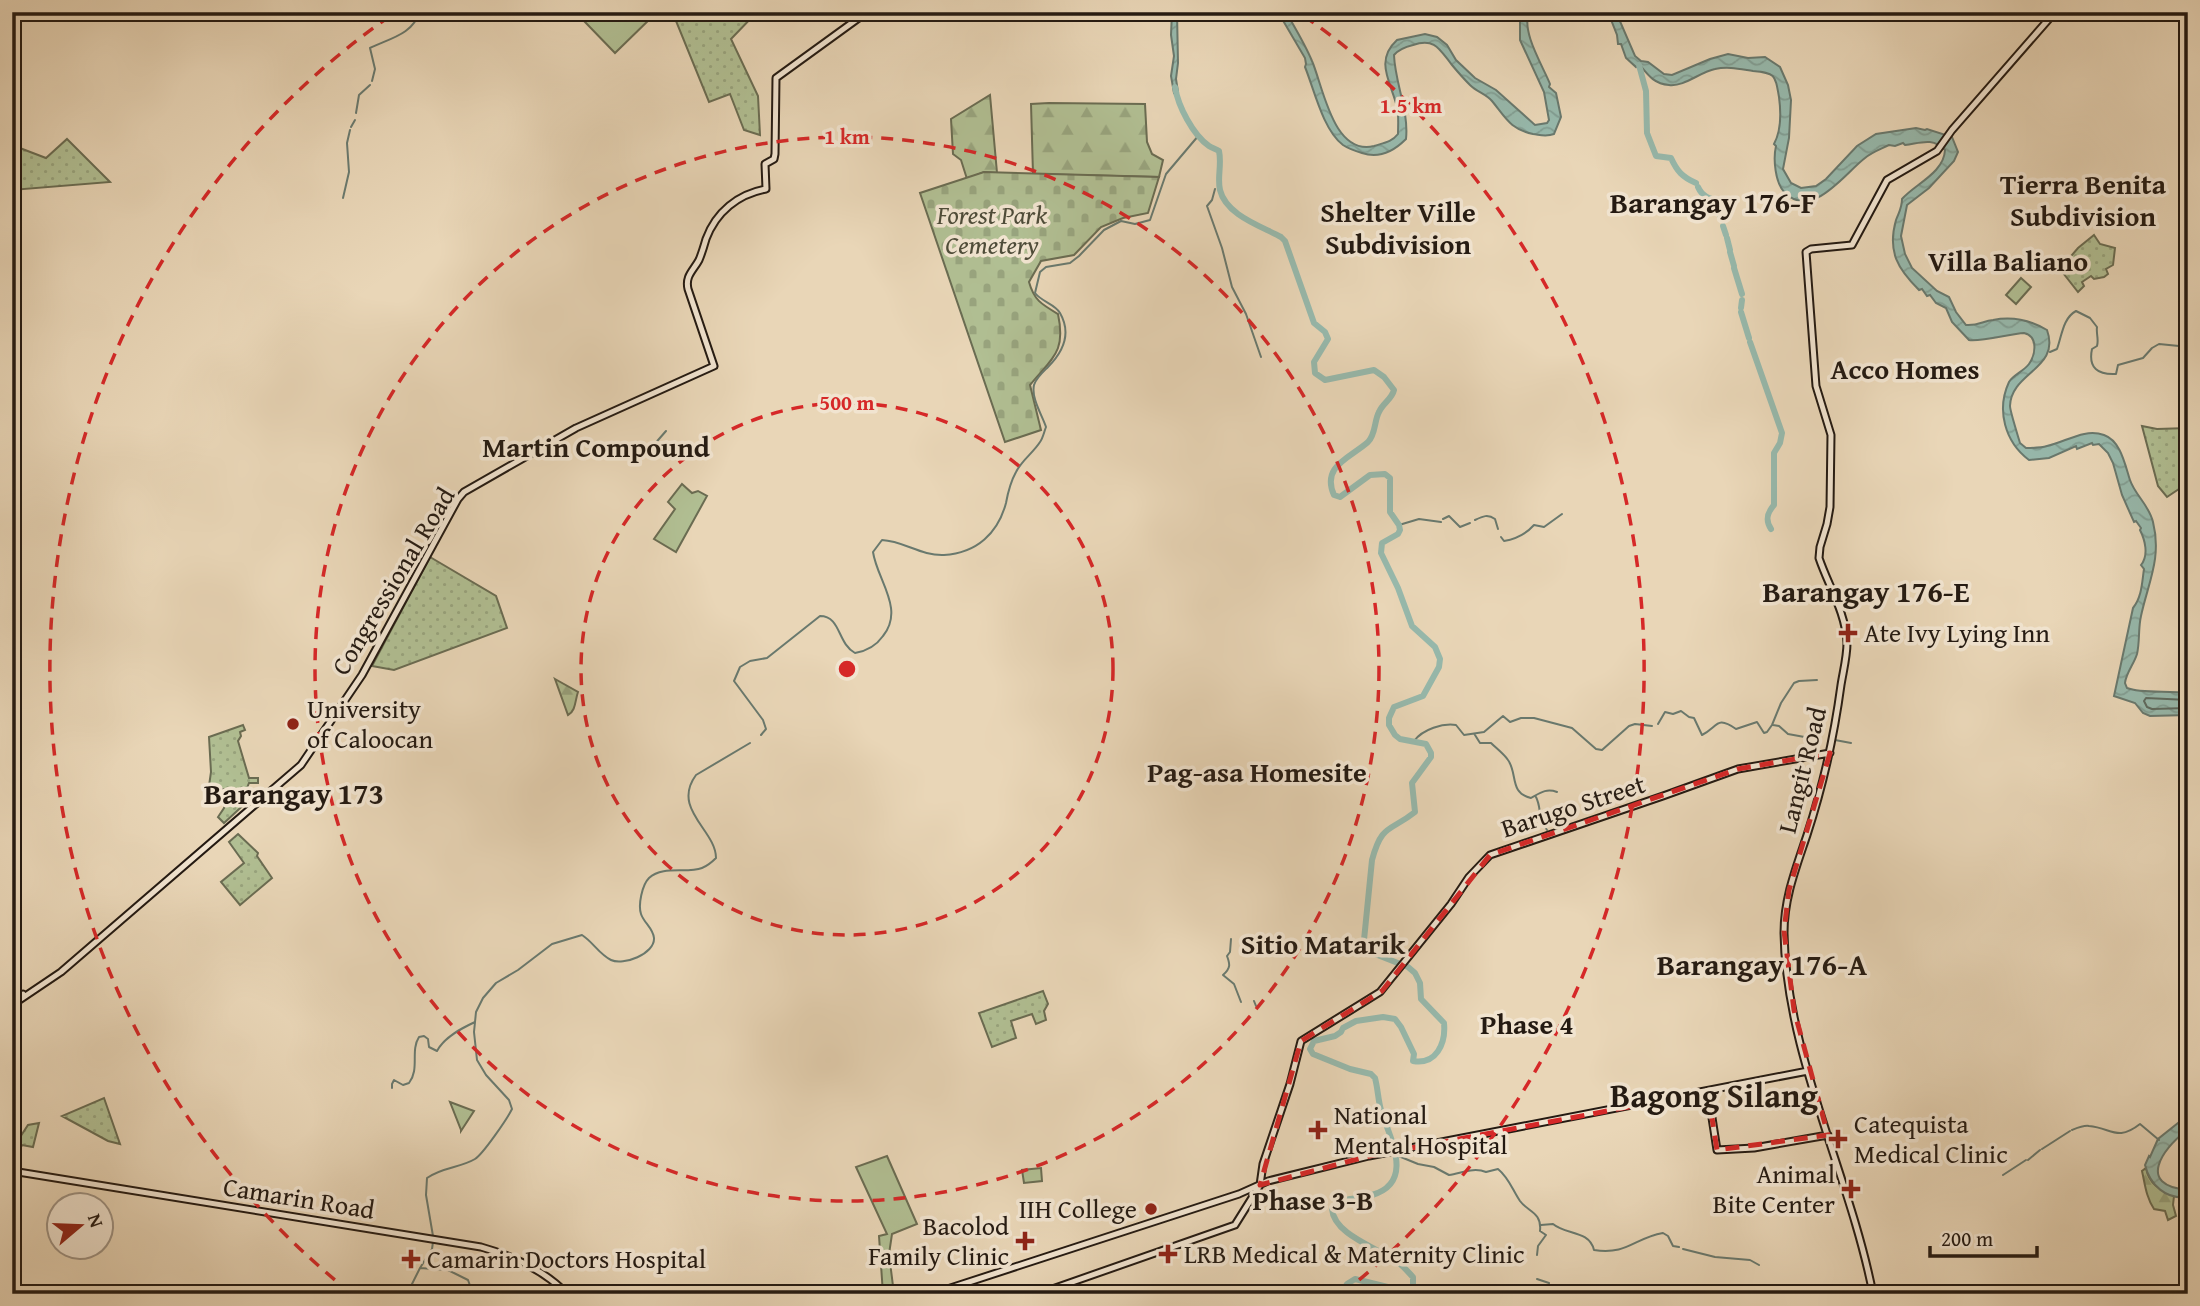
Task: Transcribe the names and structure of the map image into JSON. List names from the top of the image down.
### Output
{
  "streets": {
    "main road": [
      "Congressional Road",
      "Langit Road",
      "Barugo Street",
      "Camarin Road"
    ]
  },
  "crossings": [
    ["Langit Road", "Barugo Street"]
  ],
  "districts": [
    "Tierra Benita Subdivision",
    "Barangay 176-F",
    "Shelter Ville Subdivision",
    "Villa Baliano",
    "Acco Homes",
    "Martin Compound",
    "Barangay 176-E",
    "Pag-asa Homesite",
    "Barangay 173",
    "Sitio Matarik",
    "Barangay 176-A",
    "Phase 4",
    "Bagong Silang",
    "Phase 3-B"
  ],
  "parks": ["Forest Park Cemetery"],
  "places": {
    "health": [
      "Ate Ivy Lying Inn",
      "National Mental Hospital",
      "Catequista Medical Clinic",
      "Animal Bite Center",
      "Bacolod Family Clinic",
      "LRB Medical & Maternity Clinic",
      "Camarin Doctors Hospital"
    ],
    "other": ["University of Caloocan", "IIH College"]
  },
  "scale_bar": "200 m",
  "north": "right",
  "rings": ["1.5 km", "1 km", "500 m"]
}
